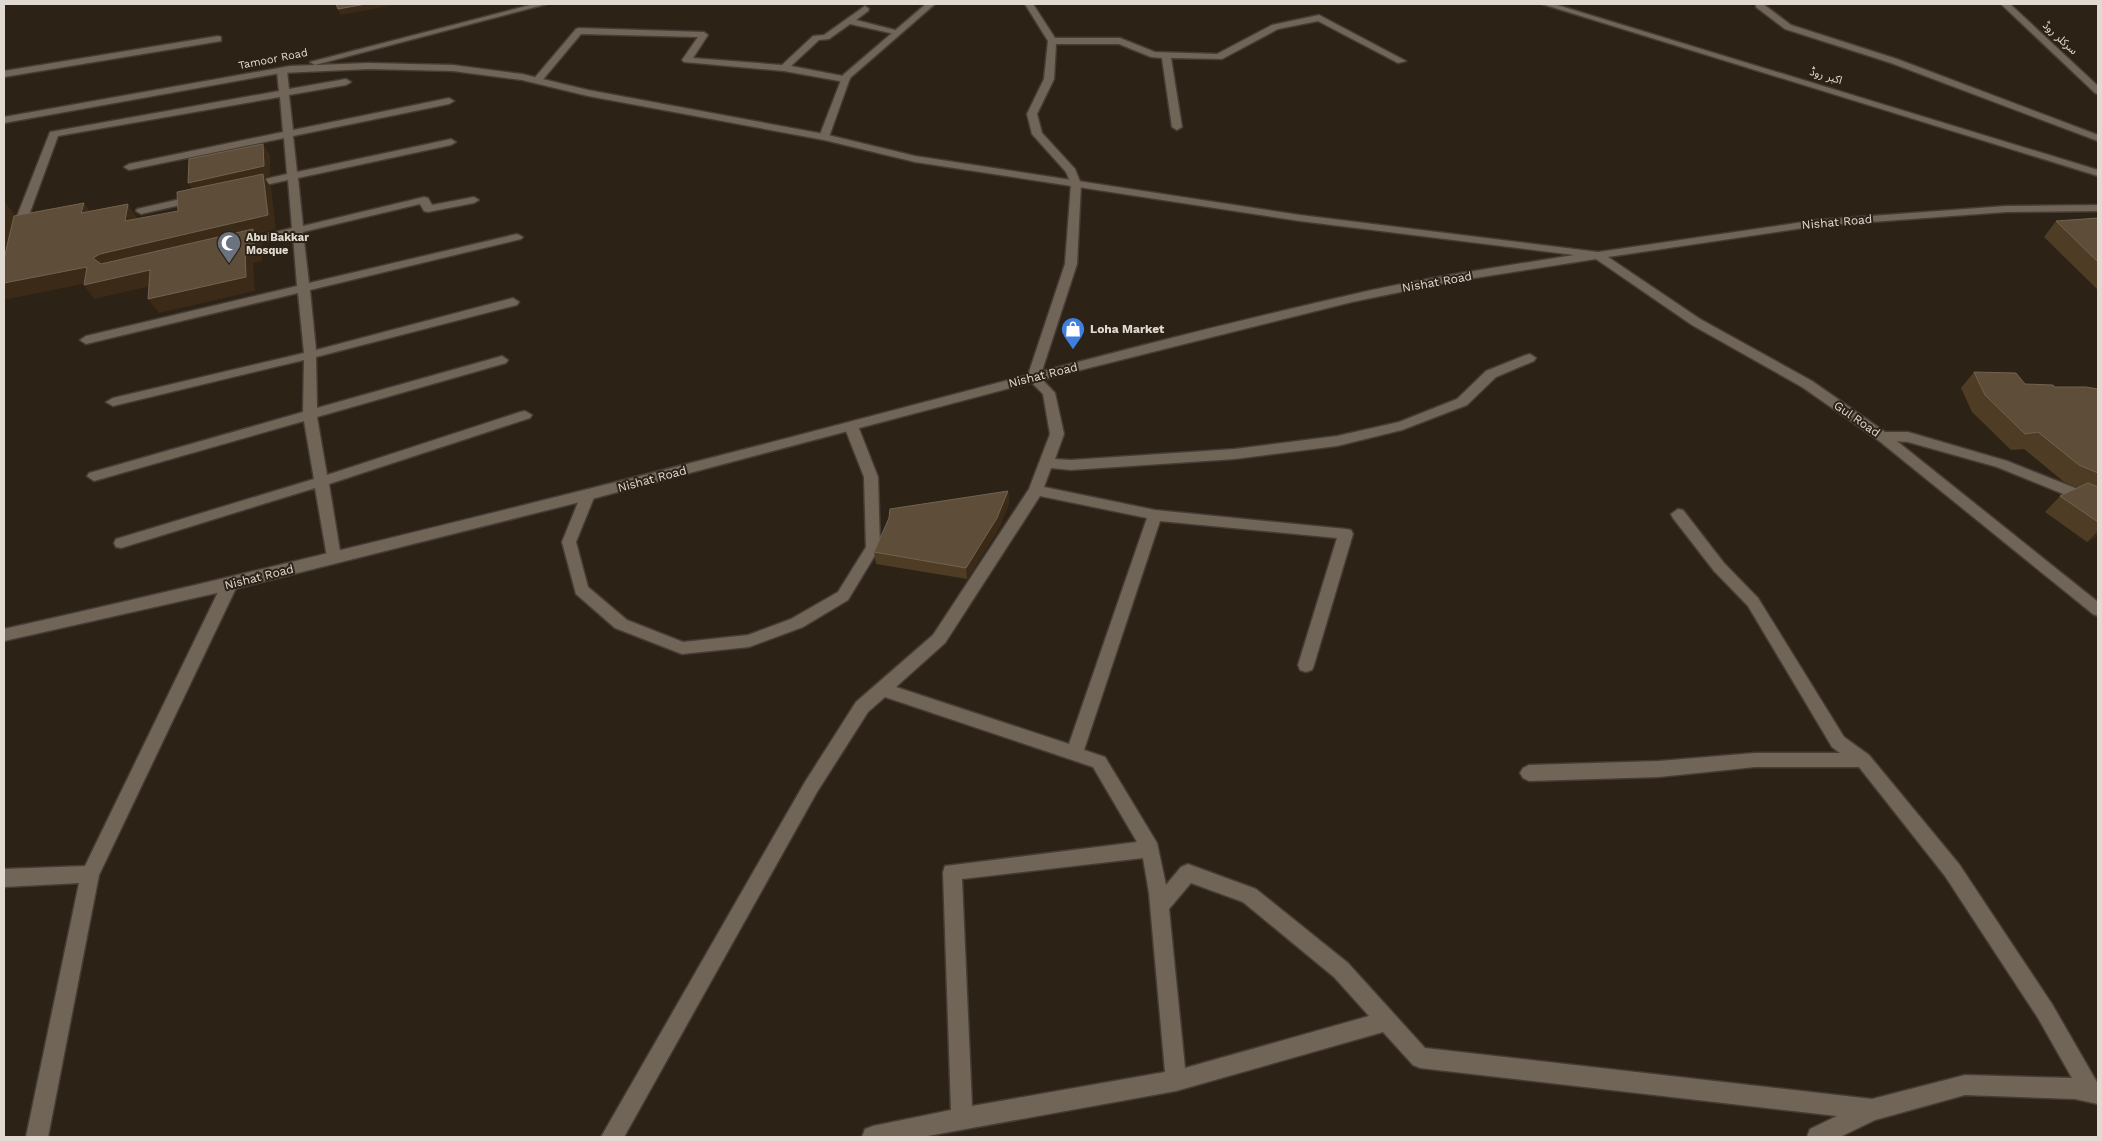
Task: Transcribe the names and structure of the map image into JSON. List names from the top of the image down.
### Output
{
  "streets": {
    "street": [
      "سرکلر روڈ",
      "Tamoor Road",
      "اکبر روڈ",
      "Nishat Road",
      "Gul Road"
    ]
  },
  "crossings": [
    ["Nishat Road", "Gul Road"]
  ],
  "places": {
    "mosque": ["Abu Bakkar Mosque"],
    "shop": ["Loha Market"]
  }
}
